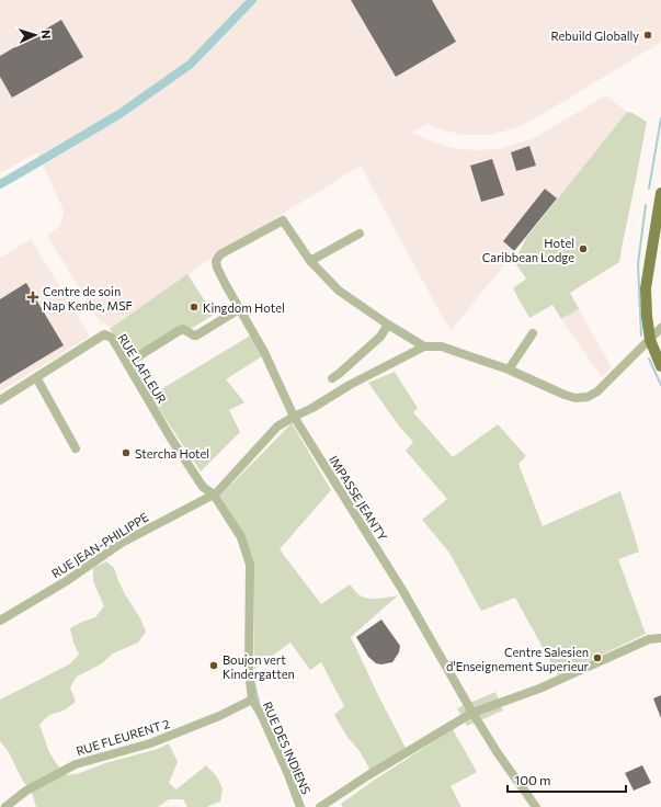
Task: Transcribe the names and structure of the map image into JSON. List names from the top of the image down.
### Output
{
  "streets": {
    "street": [
      "RUE LAFLEUR",
      "IMPASSE JEANTY",
      "RUE JEAN-PHILIPPE",
      "RUE FLEURENT 2",
      "RUE DES INDIENS"
    ]
  },
  "crossings": [
    ["RUE LAFLEUR", "RUE JEAN-PHILIPPE"],
    ["IMPASSE JEANTY", "RUE JEAN-PHILIPPE"],
    ["RUE FLEURENT 2", "RUE DES INDIENS"]
  ],
  "places": {
    "other": [
      "Rebuild Globally",
      "Hotel Caribbean Lodge",
      "Kingdom Hotel",
      "Stercha Hotel",
      "Centre Salesien d'Enseignement Superieur",
      "Boujon vert Kindergatten"
    ],
    "health": ["Centre de soin Nap Kenbe, MSF"]
  },
  "scale_bar": "100 m",
  "north": "right"
}
